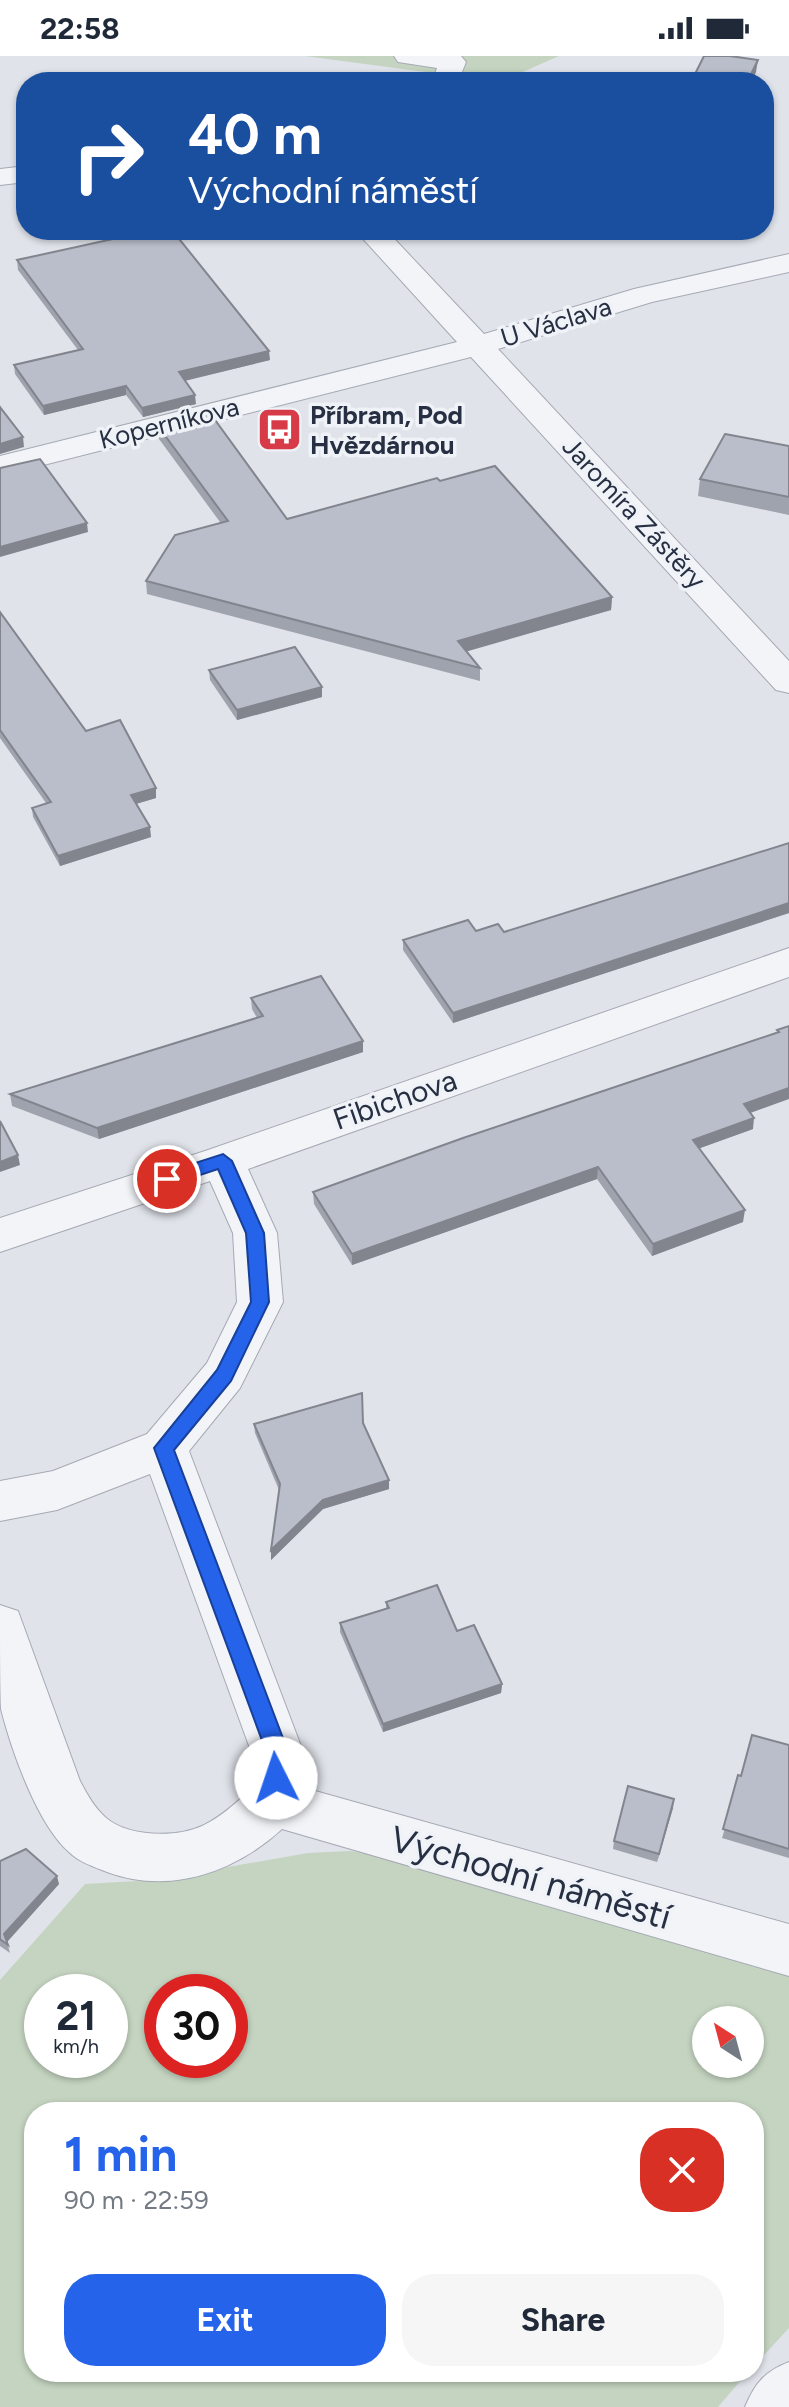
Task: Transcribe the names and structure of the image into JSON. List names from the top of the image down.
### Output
{
  "streets": {
    "street": [
      "U Václava",
      "Koperníkova",
      "Jaromíra Zástěry",
      "Fibichova",
      "Východní náměstí"
    ]
  },
  "crossings": [
    ["U Václava", "Koperníkova"],
    ["U Václava", "Jaromíra Zástěry"],
    ["Koperníkova", "Jaromíra Zástěry"]
  ],
  "places": {
    "bus stop": ["Příbram, Pod Hvězdárnou"]
  },
  "north": "top left",
  "page": {
    "status": "22:58",
    "turn": ["40 m", "Východní náměstí"],
    "speed": "21 km/h",
    "limit": "30",
    "heading": ["1 min", "90 m · 22:59"],
    "buttons": ["Exit", "Share"]
  }
}
